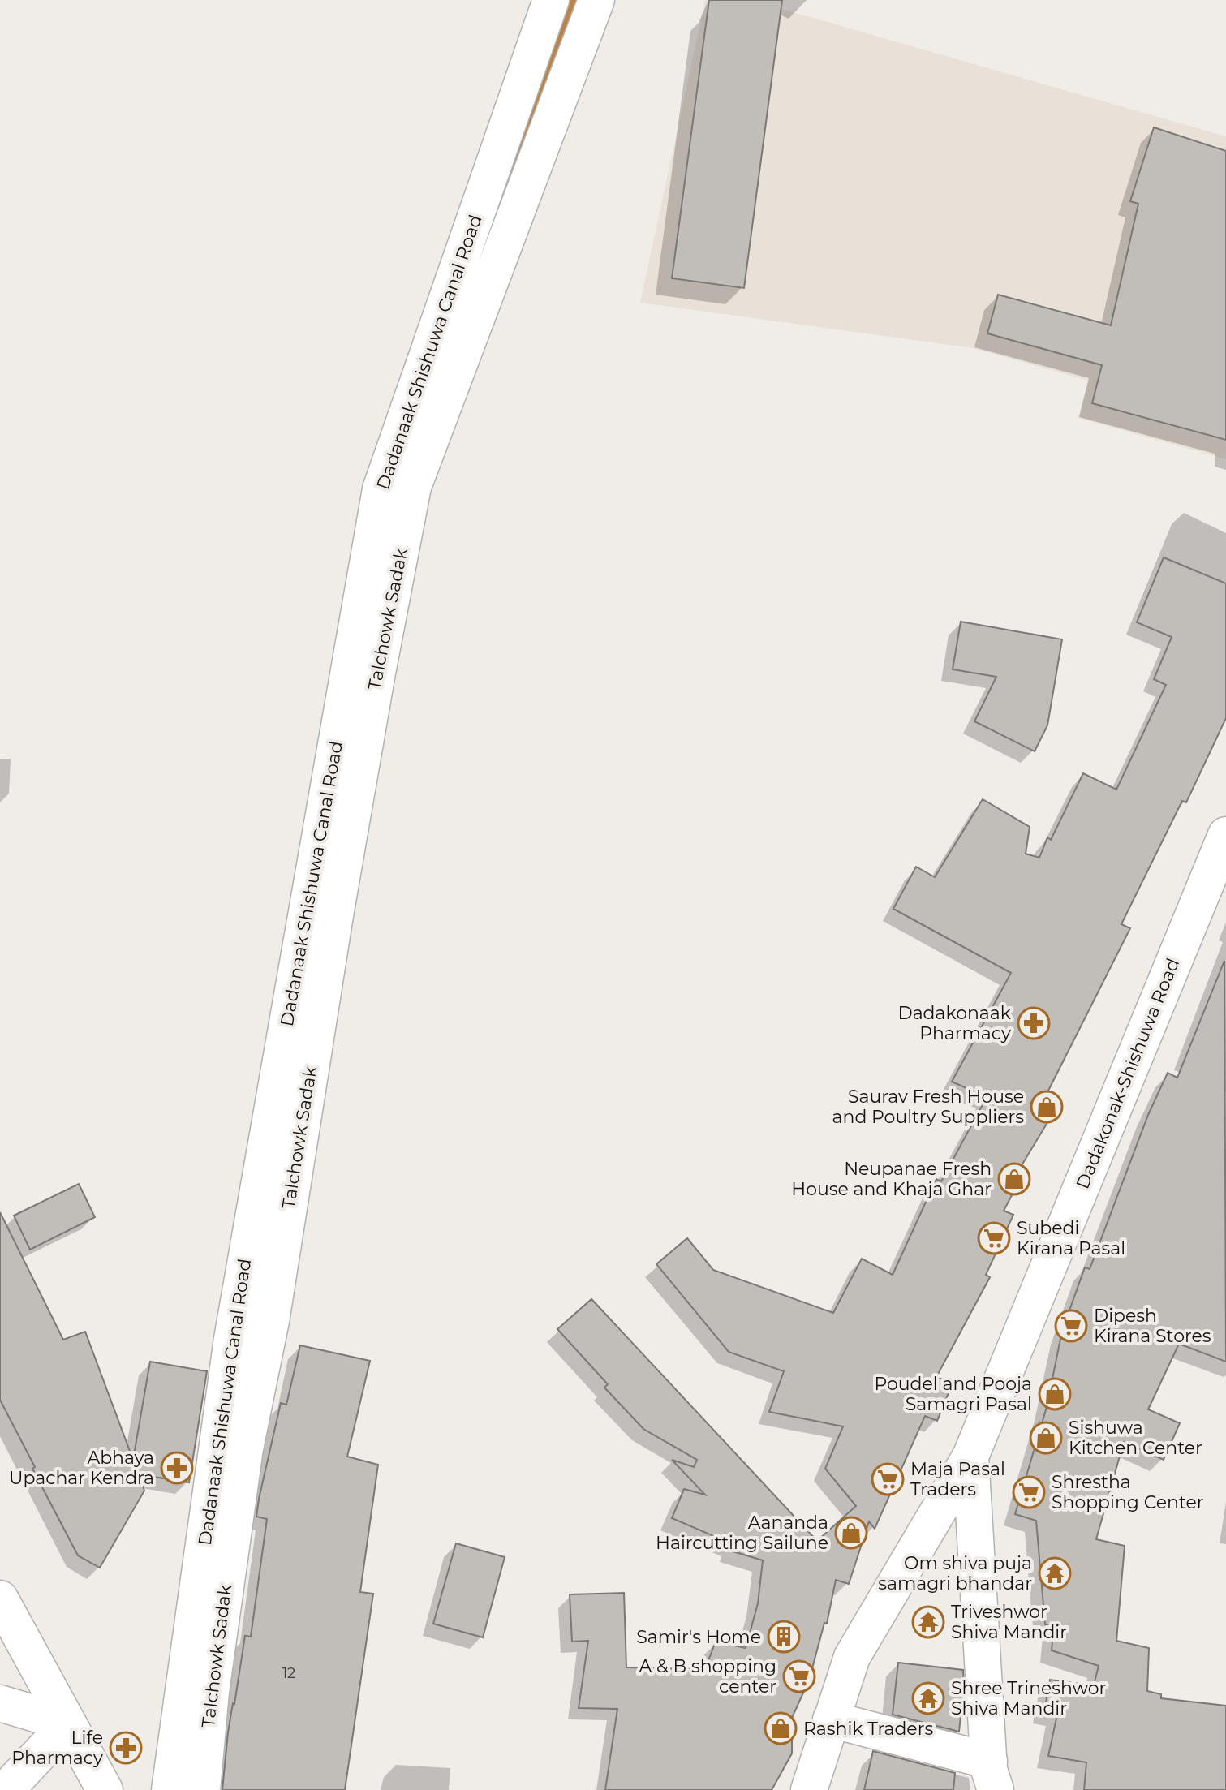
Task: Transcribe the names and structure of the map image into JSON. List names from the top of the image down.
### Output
{
  "streets": {
    "street": ["Dadanaak Shishuwa Canal Road", "Talchowk Sadak", "Dadakonak-Shishuwa Road"]
  },
  "crossings": [
    ["Dadanaak Shishuwa Canal Road", "Talchowk Sadak"]
  ],
  "places": {
    "pharmacy": ["Dadakonaak Pharmacy", "Abhaya Upachar Kendra", "Life Pharmacy"],
    "shop": [
      "Saurav Fresh House and Poultry Suppliers",
      "Neupanae Fresh House and Khaja Ghar",
      "Poudel and Pooja Samagri Pasal",
      "Sishuwa Kitchen Center",
      "Aananda Haircutting Sailune",
      "Rashik Traders"
    ],
    "supermarket": [
      "Subedi Kirana Pasal",
      "Dipesh Kirana Stores",
      "Maja Pasal Traders",
      "Shrestha Shopping Center",
      "A & B shopping center"
    ],
    "temple": ["Om shiva puja samagri bhandar", "Triveshwor Shiva Mandir", "Shree Trineshwor Shiva Mandir"],
    "building": ["Samir's Home"]
  },
  "house_numbers": ["12"]
}
